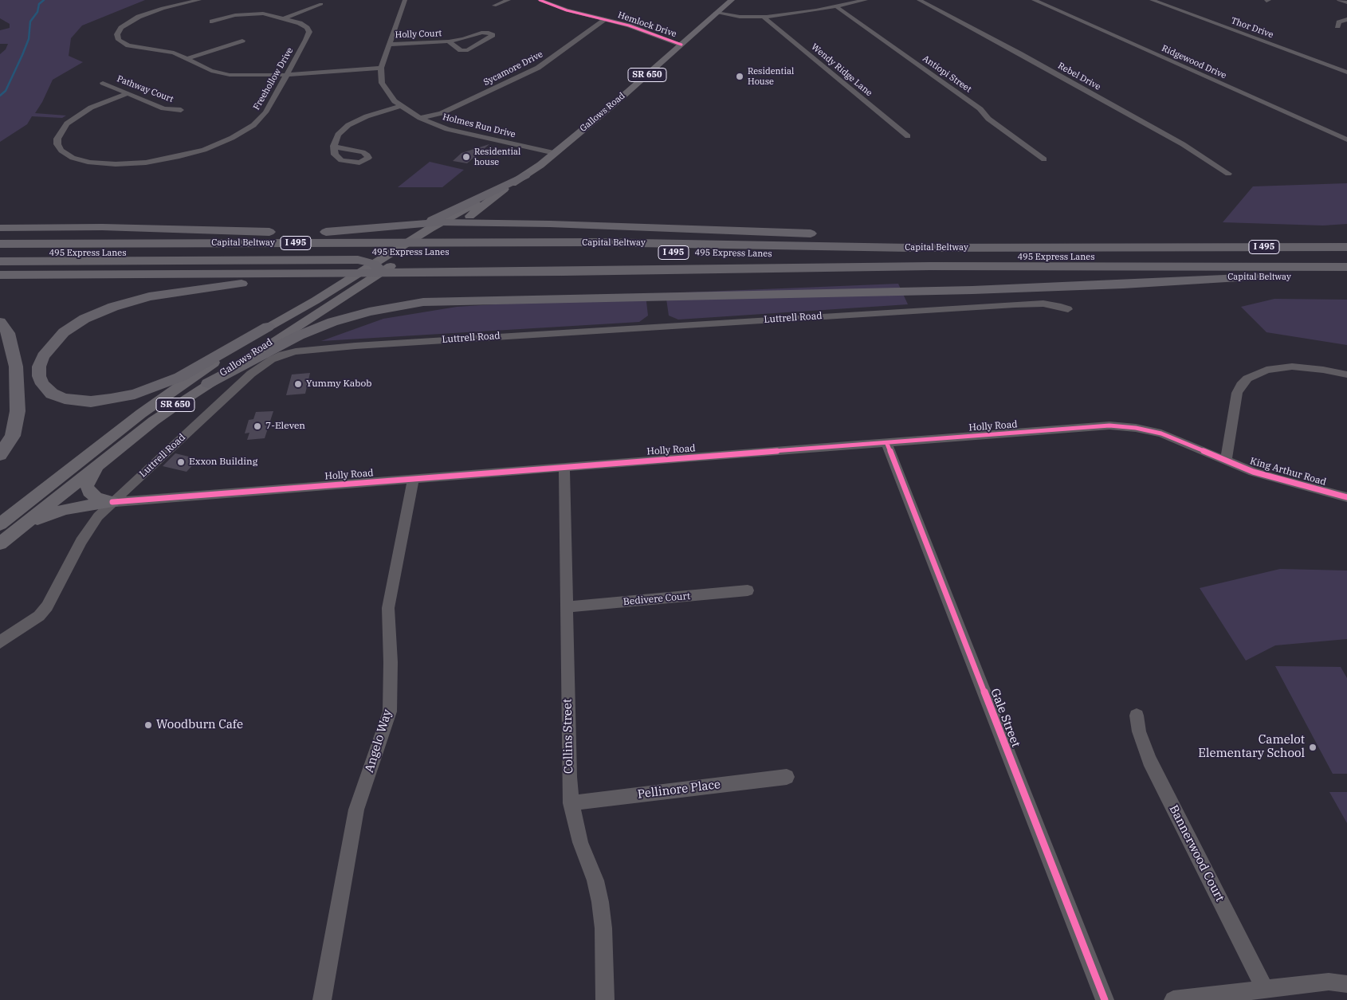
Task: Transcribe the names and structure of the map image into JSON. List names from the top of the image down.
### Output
{
  "streets": {
    "highway": ["Capital Beltway", "I 495", "495 Express Lanes"],
    "main road": ["SR 650", "Gallows Road"],
    "street": [
      "Hemlock Drive",
      "Thor Drive",
      "Holly Court",
      "Ridgewood Drive",
      "Sycamore Drive",
      "Wendy Ridge Lane",
      "Antiopi Street",
      "Rebel Drive",
      "Freehollow Drive",
      "Pathway Court",
      "Holmes Run Drive",
      "Luttrell Road",
      "Holly Road",
      "King Arthur Road",
      "Bedivere Court",
      "Gale Street",
      "Collins Street",
      "Angelo Way",
      "Pellinore Place",
      "Bannerwood Court"
    ]
  },
  "crossings": [
    ["Hemlock Drive", "Sycamore Drive"],
    ["Hemlock Drive", "Gallows Road"],
    ["Holly Court", "Holmes Run Drive"],
    ["Sycamore Drive", "Holmes Run Drive"],
    ["Freehollow Drive", "Pathway Court"],
    ["Gallows Road", "Holmes Run Drive"],
    ["Luttrell Road", "Holly Road"],
    ["Holly Road", "King Arthur Road"],
    ["Holly Road", "Gale Street"],
    ["Holly Road", "Collins Street"],
    ["Holly Road", "Angelo Way"],
    ["Bedivere Court", "Collins Street"],
    ["Collins Street", "Pellinore Place"]
  ],
  "places": [
    "Residential House",
    "Residential house",
    "Yummy Kabob",
    "7-Eleven",
    "Exxon Building",
    "Woodburn Cafe",
    "Camelot Elementary School"
  ]
}
